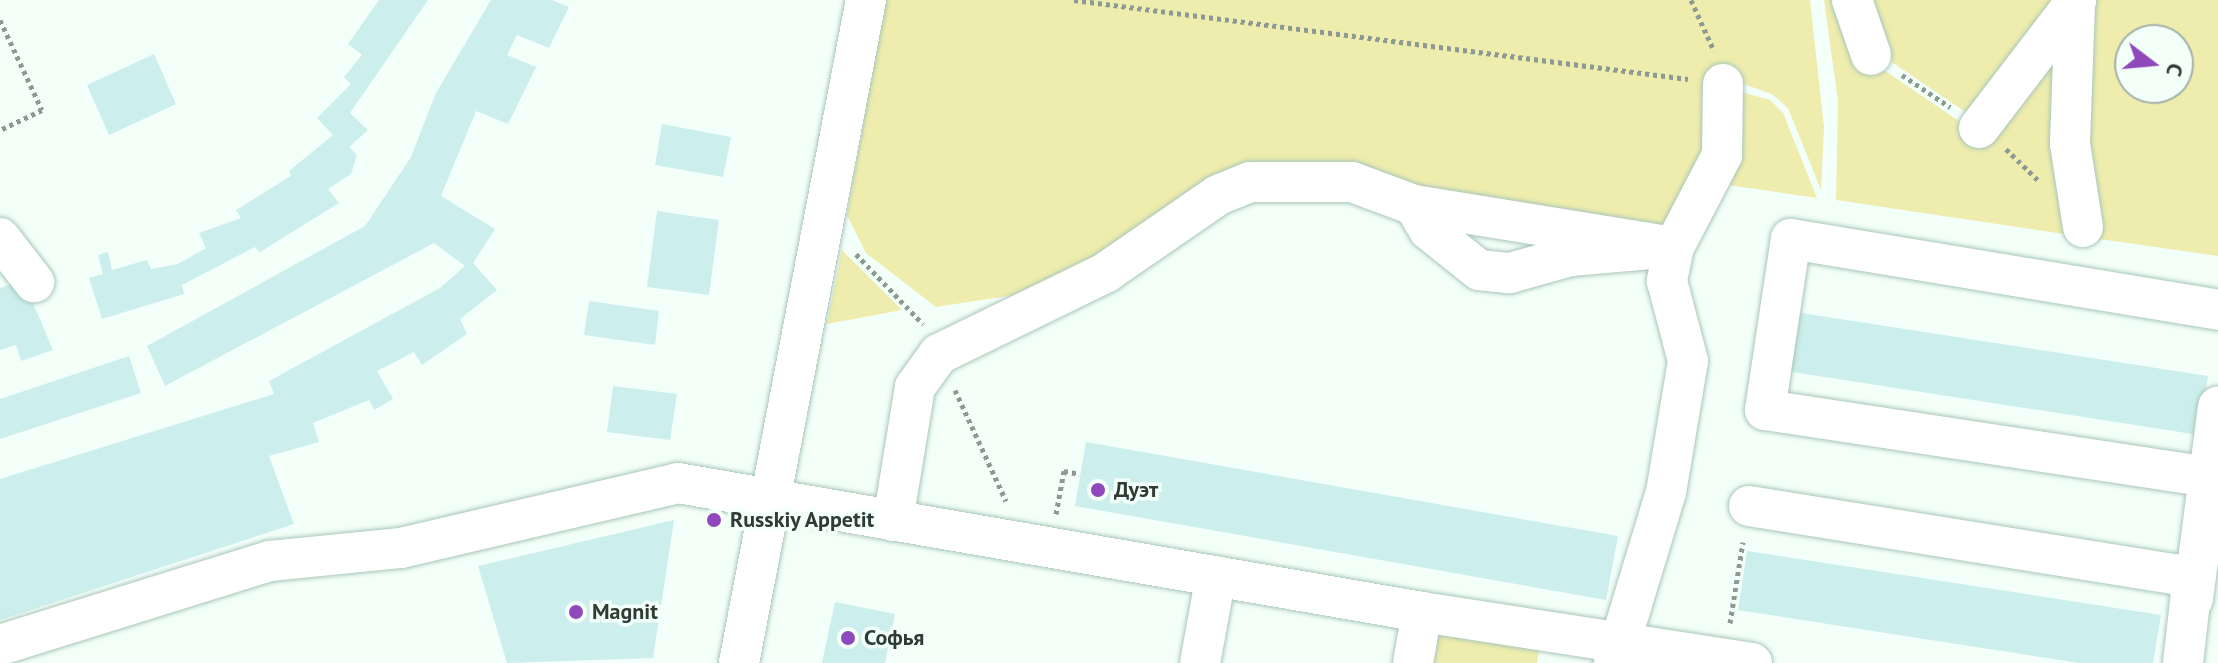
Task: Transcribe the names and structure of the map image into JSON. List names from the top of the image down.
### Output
{
  "places": [
    "Дуэт",
    "Russkiy Appetit",
    "Magnit",
    "Софья"
  ],
  "north": "right"
}
